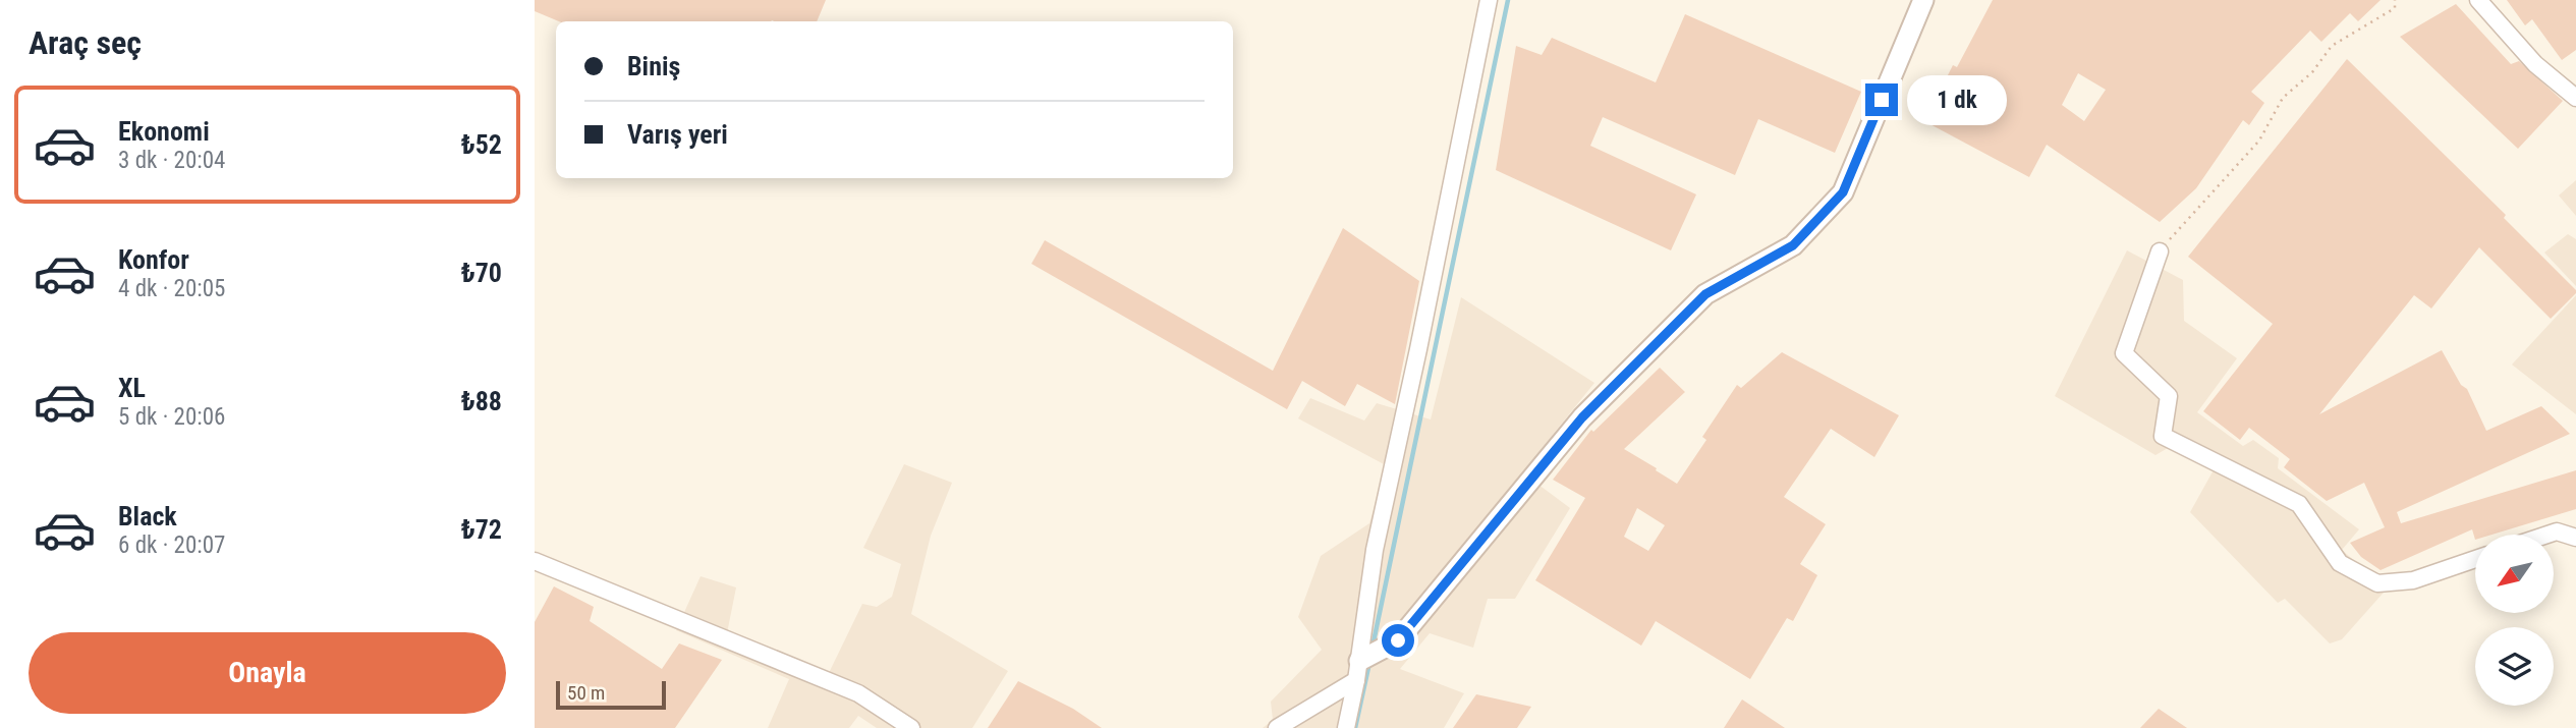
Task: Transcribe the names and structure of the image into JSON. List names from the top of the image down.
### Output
{
  "scale_bar": "50 m",
  "north": "bottom left",
  "page": {
    "heading": "Araç seç",
    "banner": ["Biniş", "Varış yeri"],
    "bubble": "1 dk",
    "list": [
      {
        "name": "Ekonomi",
        "note": "3 dk · 20:04",
        "value": "₺52"
      },
      {
        "name": "Konfor",
        "note": "4 dk · 20:05",
        "value": "₺70"
      },
      {
        "name": "XL",
        "note": "5 dk · 20:06",
        "value": "₺88"
      },
      {
        "name": "Black",
        "note": "6 dk · 20:07",
        "value": "₺72"
      }
    ],
    "buttons": "Onayla",
    "scale": "50 m"
  }
}
